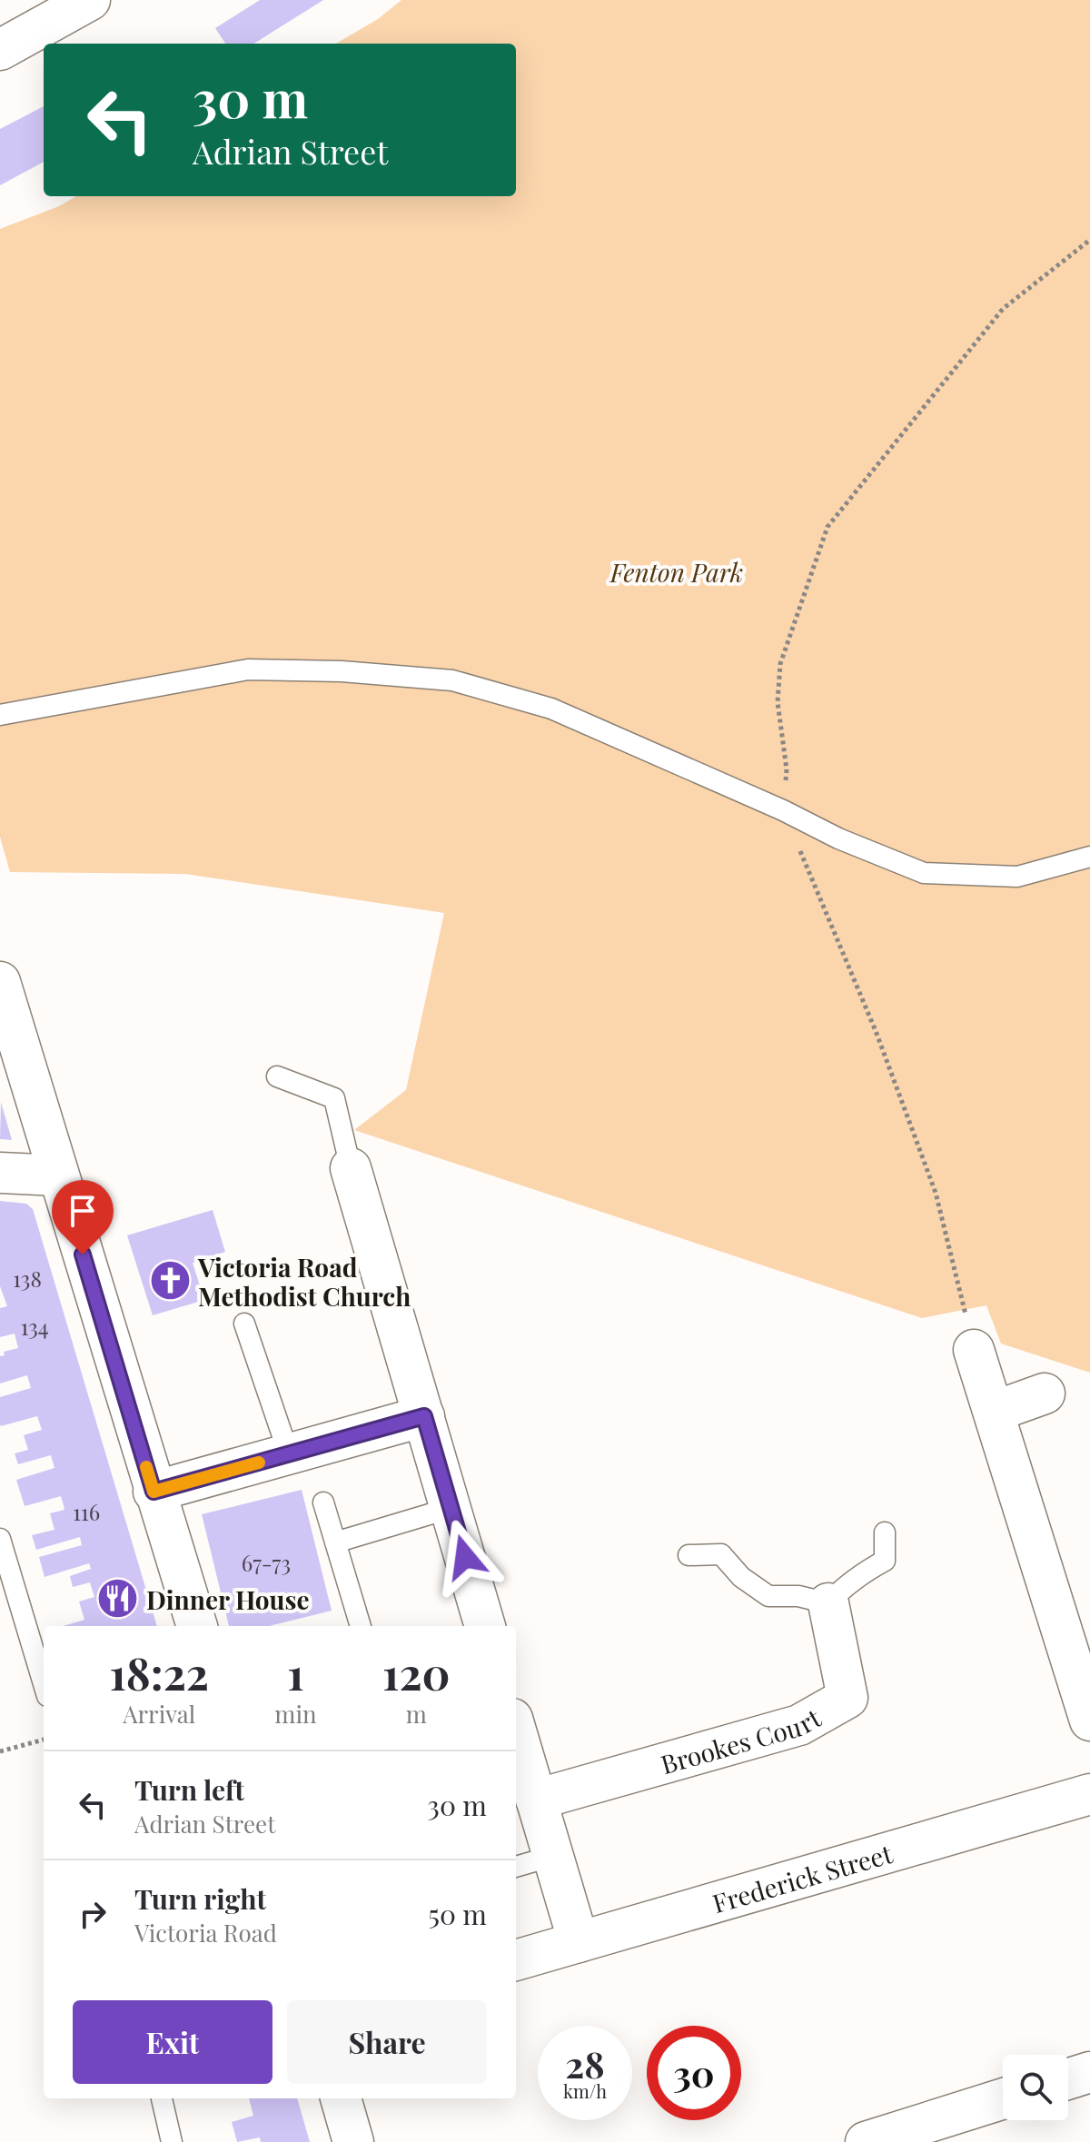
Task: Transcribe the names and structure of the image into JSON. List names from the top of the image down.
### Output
{
  "streets": {
    "street": ["Brookes Court", "Frederick Street"]
  },
  "parks": ["Fenton Park"],
  "places": {
    "church": ["Victoria Road Methodist Church"],
    "restaurant": ["Dinner House"]
  },
  "house_numbers": [
    "138",
    "134",
    "116",
    "67-73"
  ],
  "page": {
    "turn": ["30 m", "Adrian Street"],
    "eta": [
      "18:22",
      "Arrival",
      "1",
      "min",
      "120",
      "m"
    ],
    "list": [
      {
        "name": "Turn left",
        "note": "Adrian Street",
        "value": "30 m"
      },
      {
        "name": "Turn right",
        "note": "Victoria Road",
        "value": "50 m"
      }
    ],
    "buttons": ["Exit", "Share"],
    "speed": "28 km/h",
    "limit": "30"
  }
}
